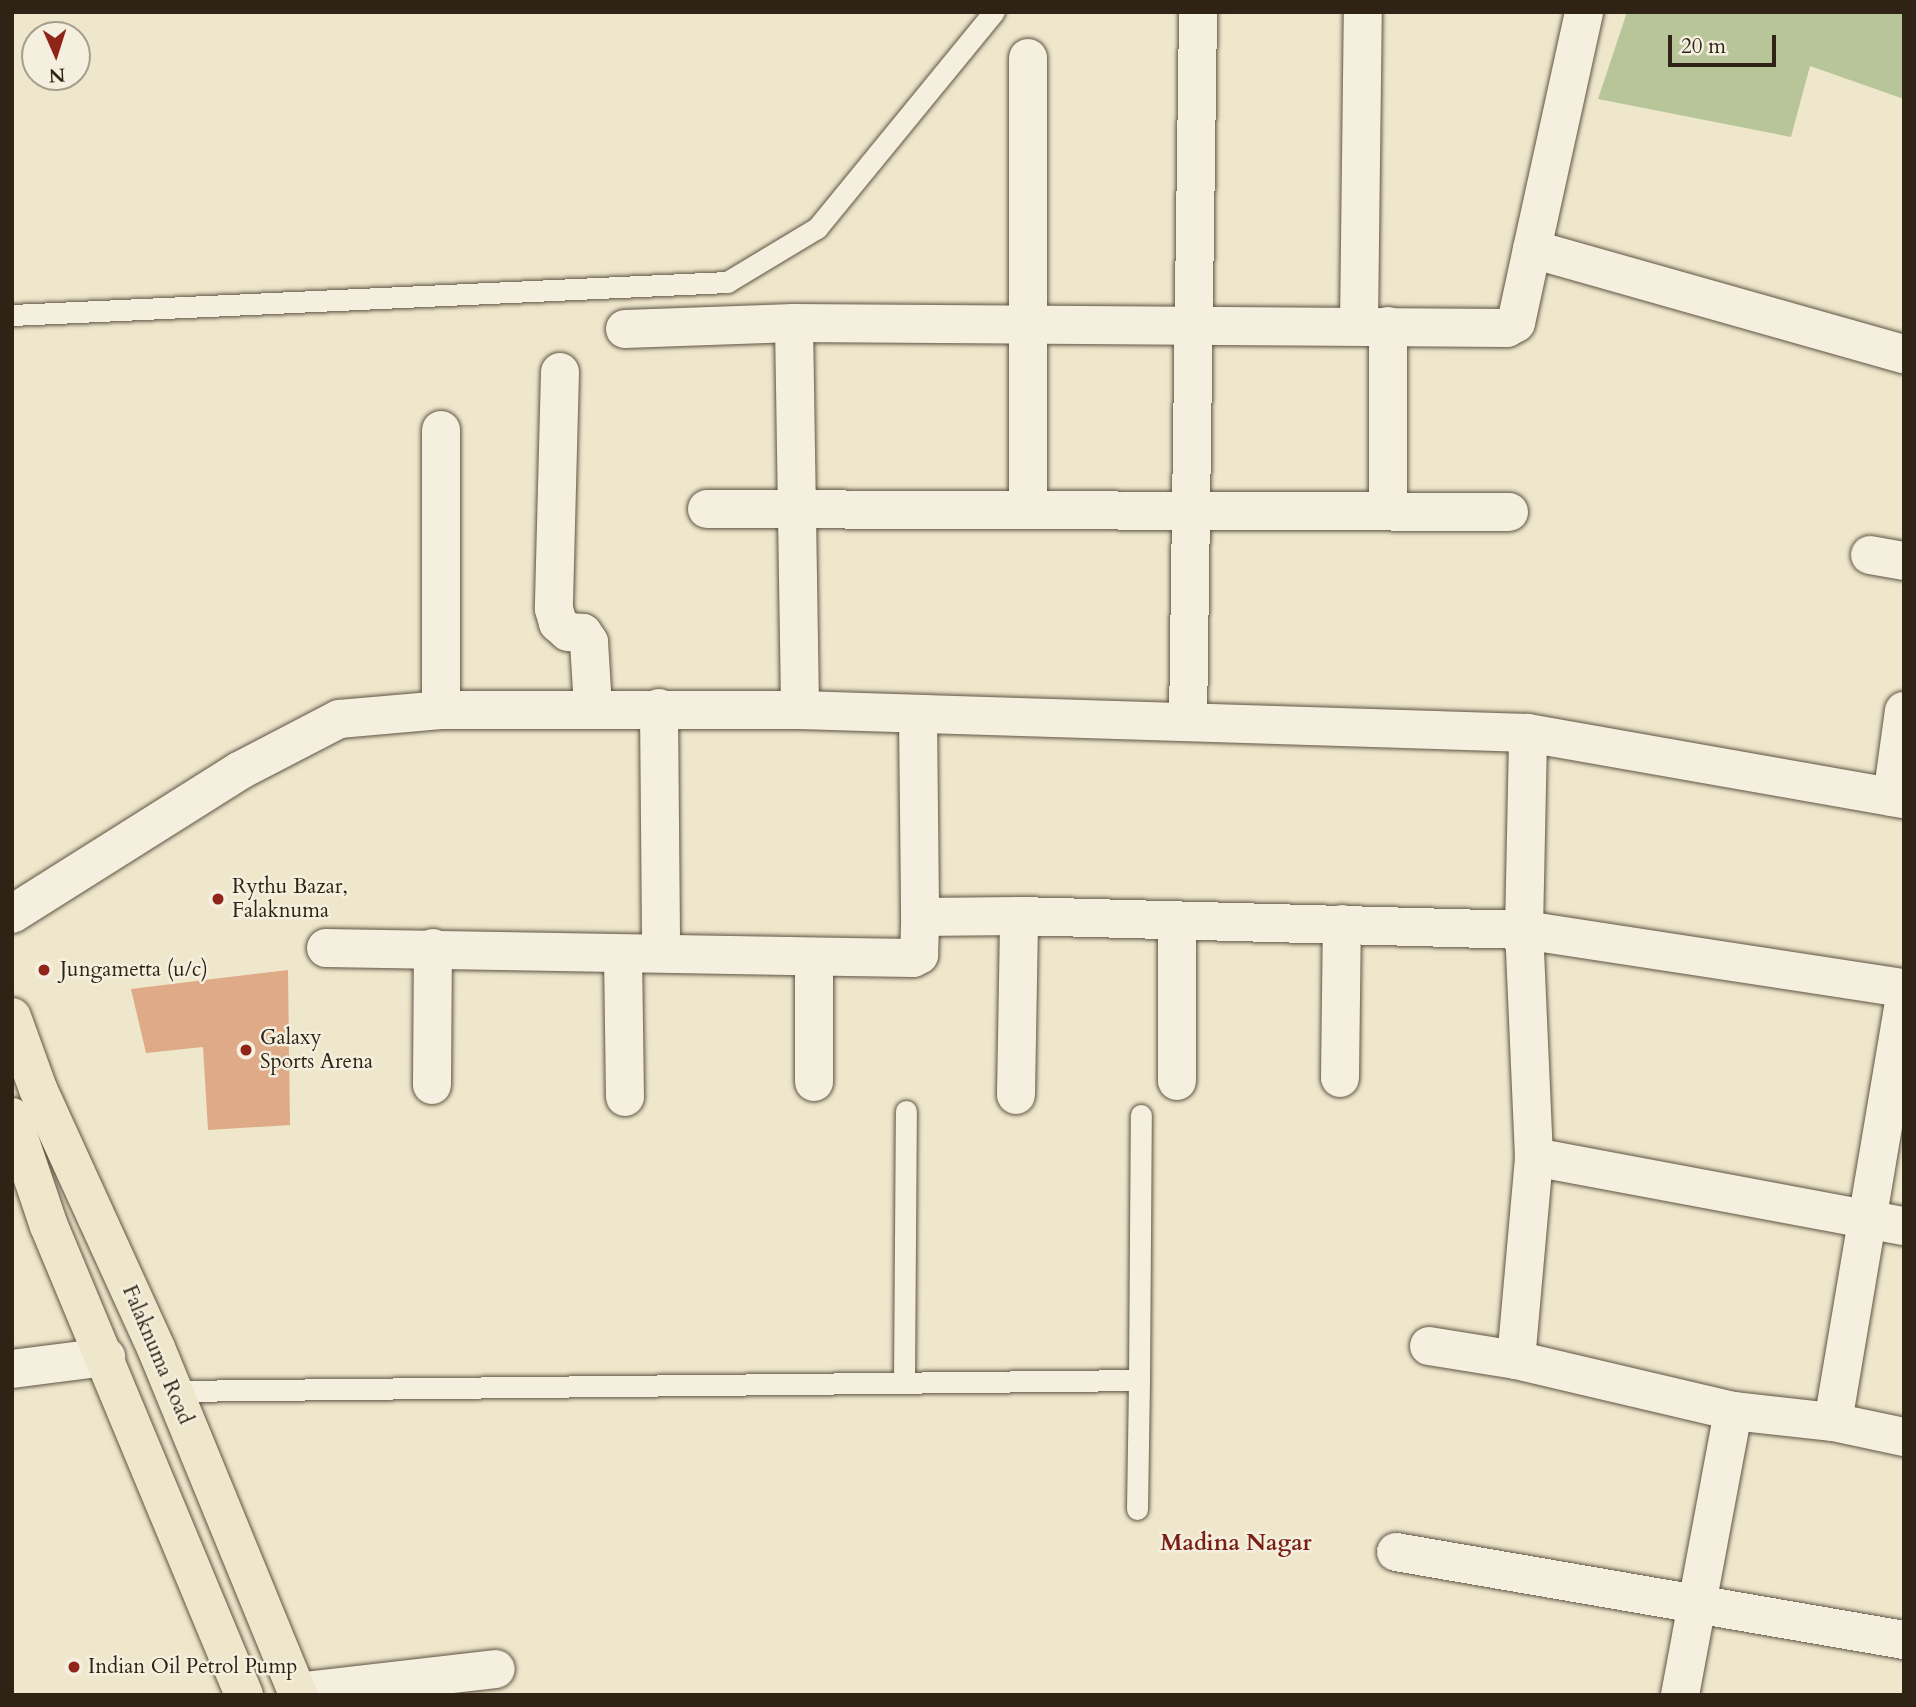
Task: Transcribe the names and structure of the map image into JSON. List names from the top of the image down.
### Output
{
  "streets": {
    "highway": ["Falaknuma Road"]
  },
  "districts": ["Madina Nagar"],
  "places": [
    "Rythu Bazar, Falaknuma",
    "Jungametta (u/c)",
    "Galaxy Sports Arena",
    "Indian Oil Petrol Pump"
  ],
  "scale_bar": "20 m",
  "north": "bottom"
}
